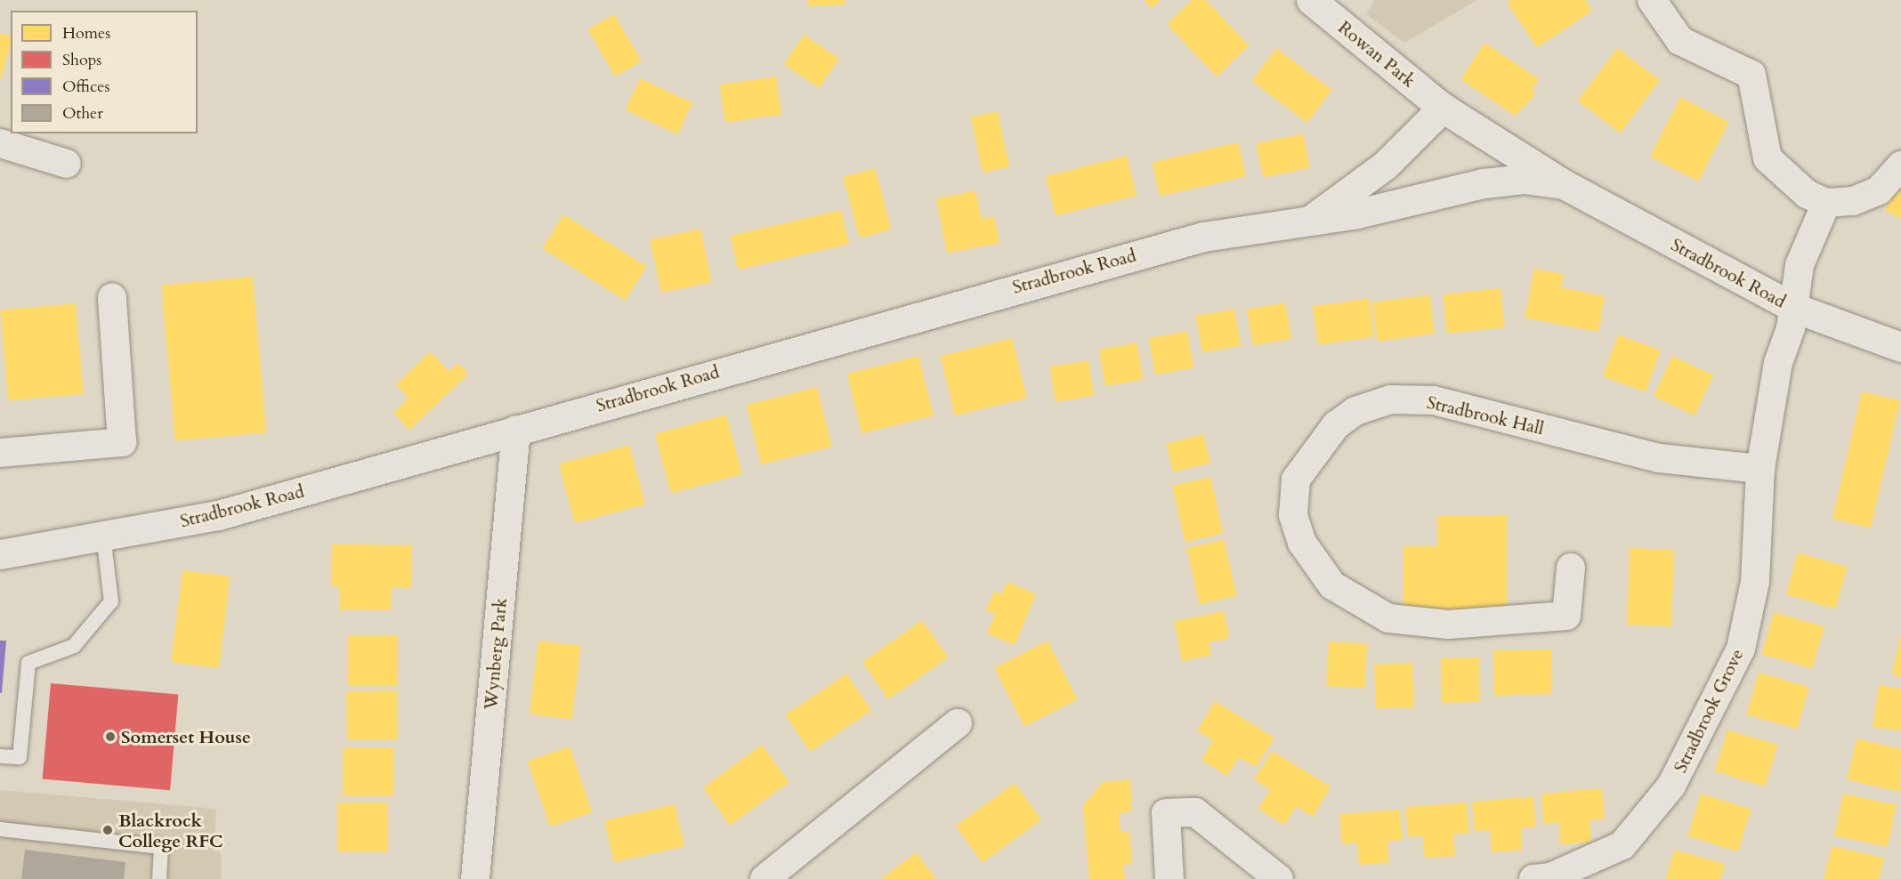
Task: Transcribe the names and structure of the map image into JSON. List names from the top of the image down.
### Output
{
  "streets": {
    "main road": ["Rowan Park", "Stradbrook Road"],
    "street": ["Stradbrook Hall", "Wynberg Park", "Stradbrook Grove"]
  },
  "crossings": [
    ["Rowan Park", "Stradbrook Road"],
    ["Stradbrook Road", "Wynberg Park"],
    ["Stradbrook Road", "Stradbrook Grove"],
    ["Stradbrook Hall", "Stradbrook Grove"]
  ],
  "places": ["Somerset House", "Blackrock College RFC"],
  "legend": [
    "Homes",
    "Shops",
    "Offices",
    "Other"
  ]
}
